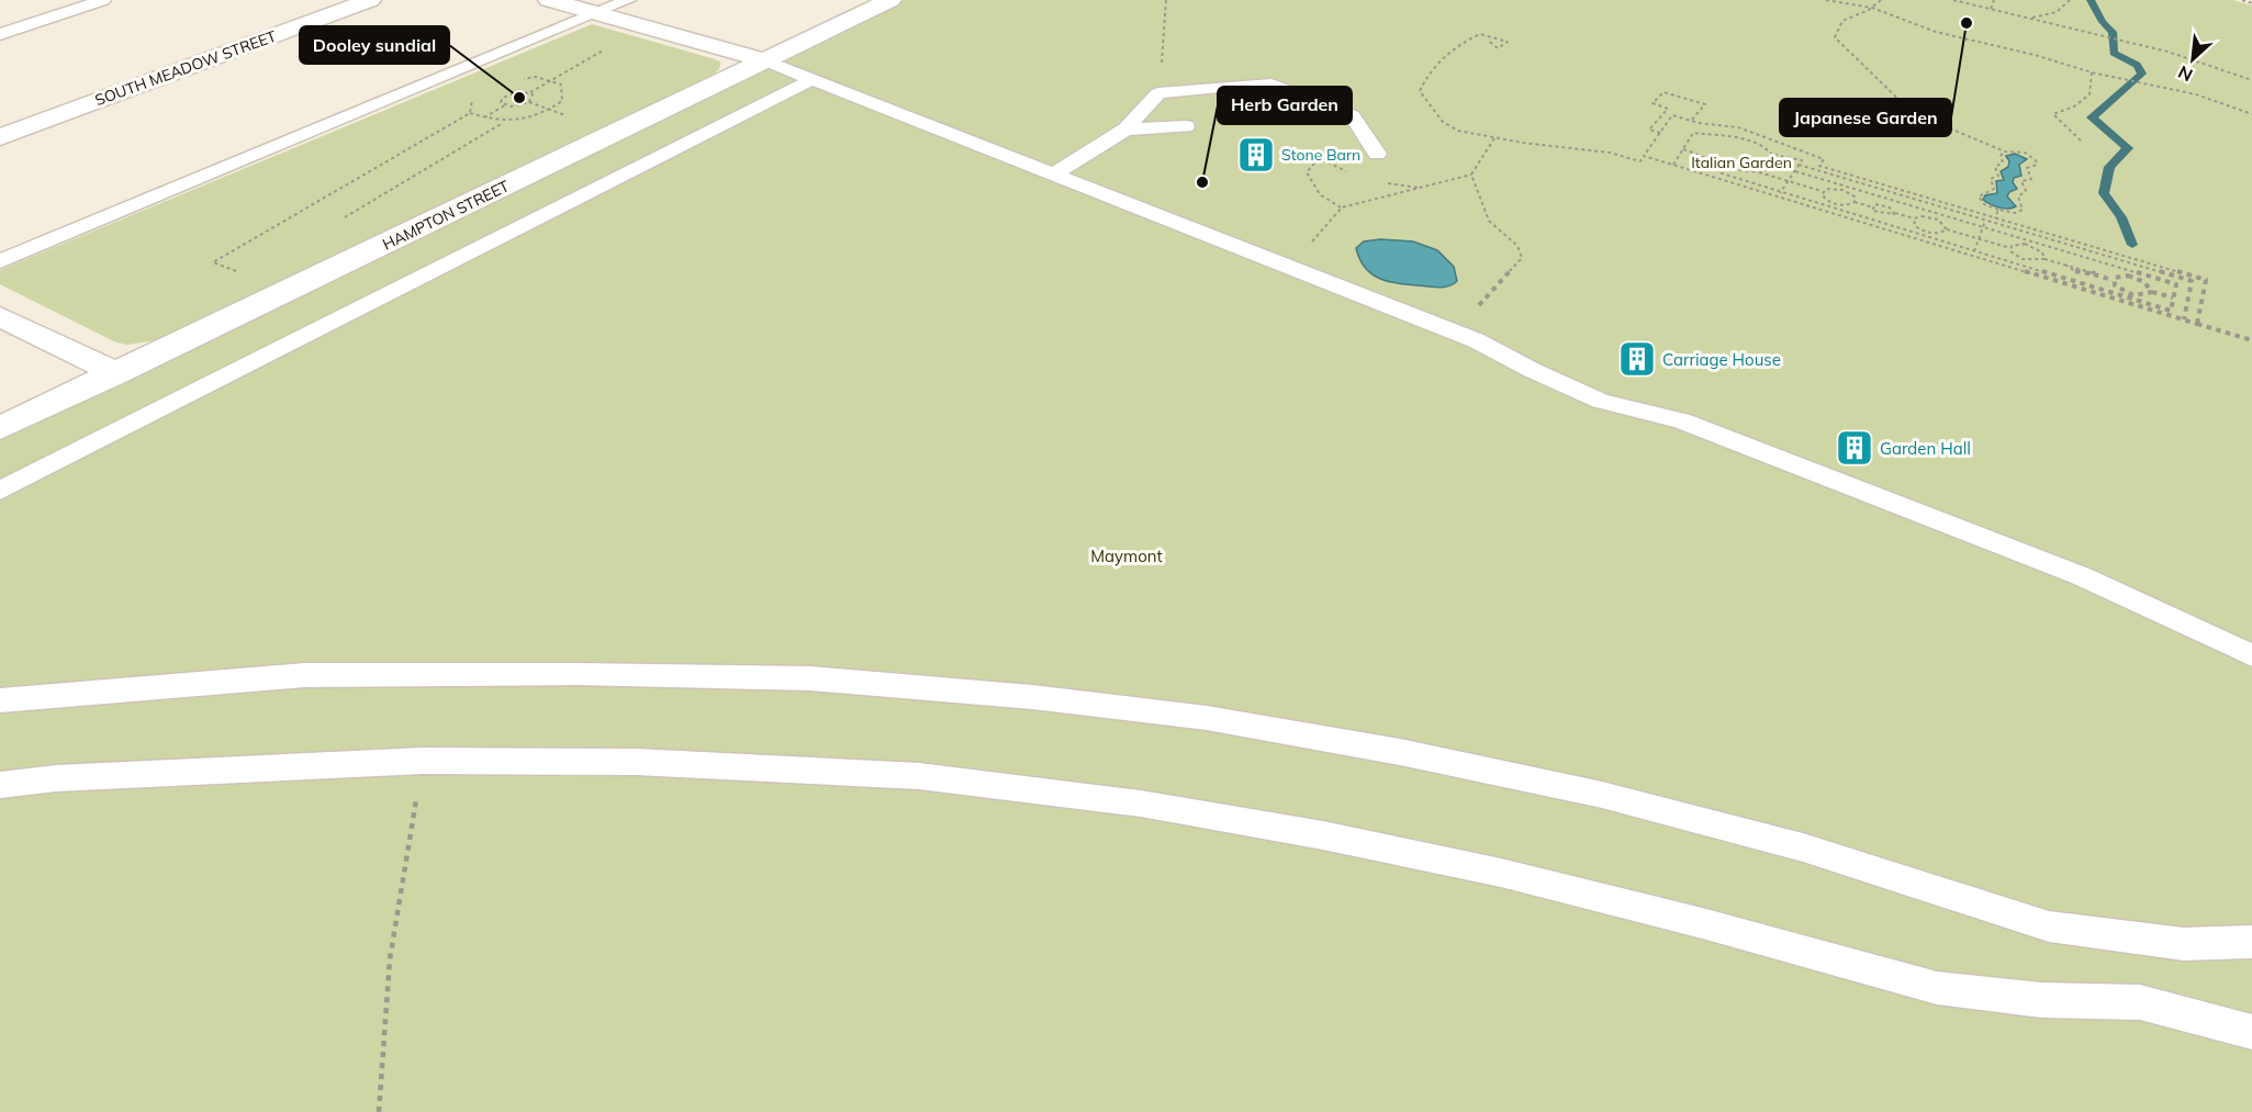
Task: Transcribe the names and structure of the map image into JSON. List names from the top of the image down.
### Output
{
  "streets": {
    "street": ["SOUTH MEADOW STREET", "HAMPTON STREET"]
  },
  "parks": ["Italian Garden", "Maymont"],
  "places": {
    "other": ["Japanese Garden", "Dooley sundial", "Herb Garden"],
    "building": ["Stone Barn", "Carriage House", "Garden Hall"]
  },
  "north": "bottom left"
}
